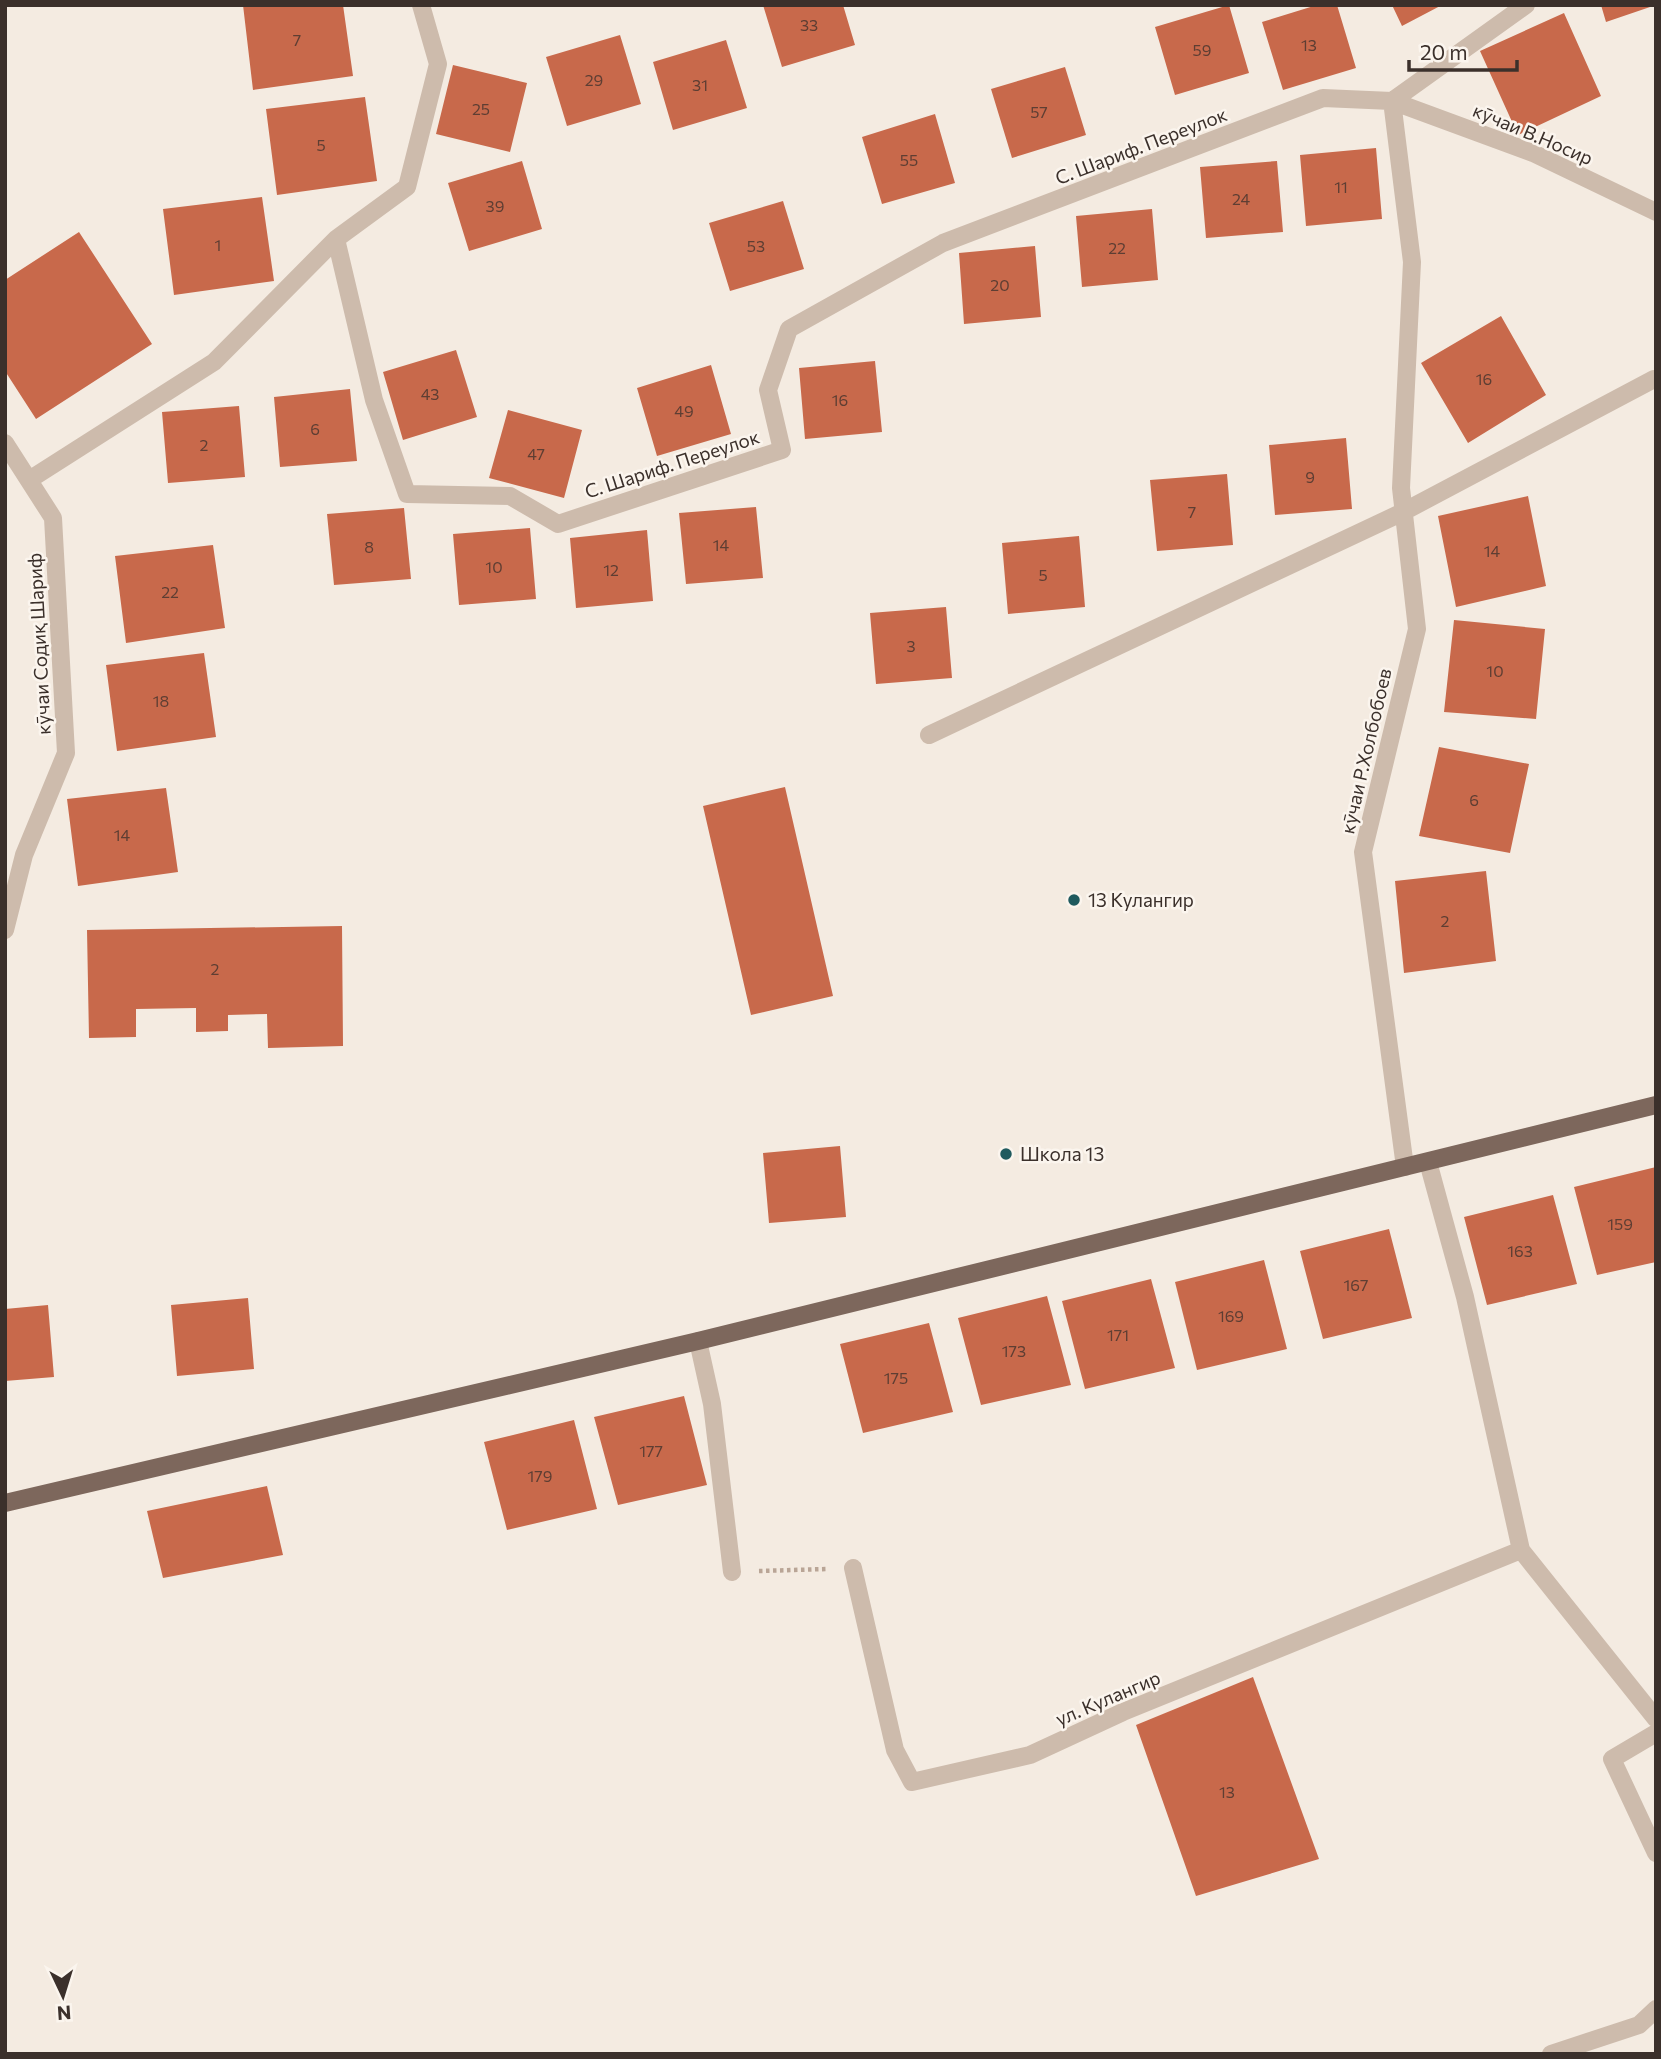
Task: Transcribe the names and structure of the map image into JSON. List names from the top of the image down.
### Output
{
  "streets": {
    "street": [
      "кӯчаи В.Носир",
      "С. Шариф. Переулок",
      "кӯчаи Содиқ Шариф",
      "кӯчаи Р.Холбобоев",
      "ул. Кулангир"
    ]
  },
  "crossings": [
    ["кӯчаи В.Носир", "С. Шариф. Переулок"],
    ["кӯчаи В.Носир", "кӯчаи Р.Холбобоев"],
    ["С. Шариф. Переулок", "кӯчаи Р.Холбобоев"]
  ],
  "places": ["13 Кулангир", "Школа 13"],
  "house_numbers": [
    "33",
    "7",
    "13",
    "59",
    "29",
    "31",
    "25",
    "57",
    "5",
    "55",
    "11",
    "24",
    "39",
    "1",
    "53",
    "22",
    "20",
    "16",
    "43",
    "16",
    "49",
    "6",
    "2",
    "47",
    "9",
    "7",
    "14",
    "8",
    "14",
    "10",
    "12",
    "5",
    "22",
    "3",
    "10",
    "18",
    "6",
    "14",
    "2",
    "2",
    "159",
    "163",
    "167",
    "169",
    "171",
    "173",
    "175",
    "177",
    "179",
    "13"
  ],
  "scale_bar": "20 m",
  "north": "bottom"
}
